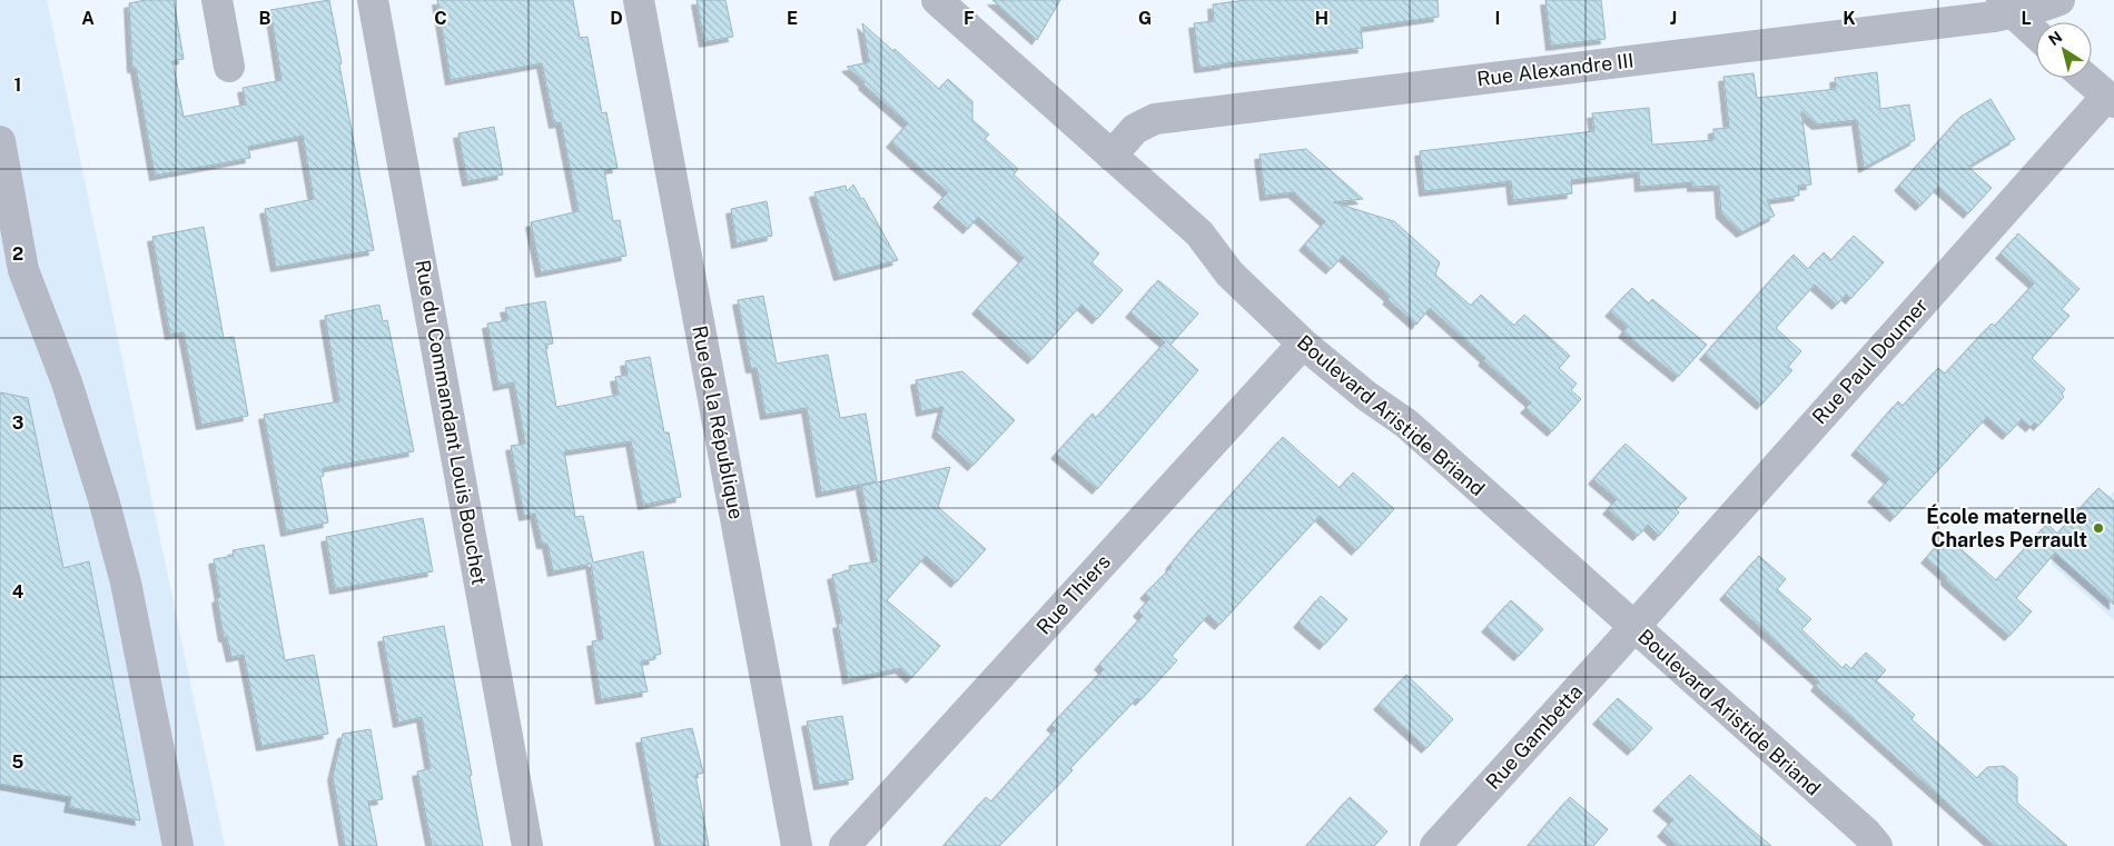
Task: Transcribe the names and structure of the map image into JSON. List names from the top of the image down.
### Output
{
  "streets": {
    "street": [
      "Rue Alexandre III",
      "Rue Paul Doumer",
      "Boulevard Aristide Briand",
      "Rue du Commandant Louis Bouchet",
      "Rue de la République",
      "Rue Thiers",
      "Rue Gambetta"
    ]
  },
  "crossings": [
    ["Rue Alexandre III", "Boulevard Aristide Briand"],
    ["Rue Paul Doumer", "Boulevard Aristide Briand"],
    ["Rue Paul Doumer", "Rue Gambetta"],
    ["Boulevard Aristide Briand", "Rue Thiers"],
    ["Boulevard Aristide Briand", "Rue Gambetta"]
  ],
  "places": ["École maternelle Charles Perrault"],
  "north": "top left",
  "grid": {
    "columns": [
      "A",
      "B",
      "C",
      "D",
      "E",
      "F",
      "G",
      "H",
      "I",
      "J",
      "K",
      "L"
    ],
    "rows": [
      "1",
      "2",
      "3",
      "4",
      "5"
    ]
  }
}
